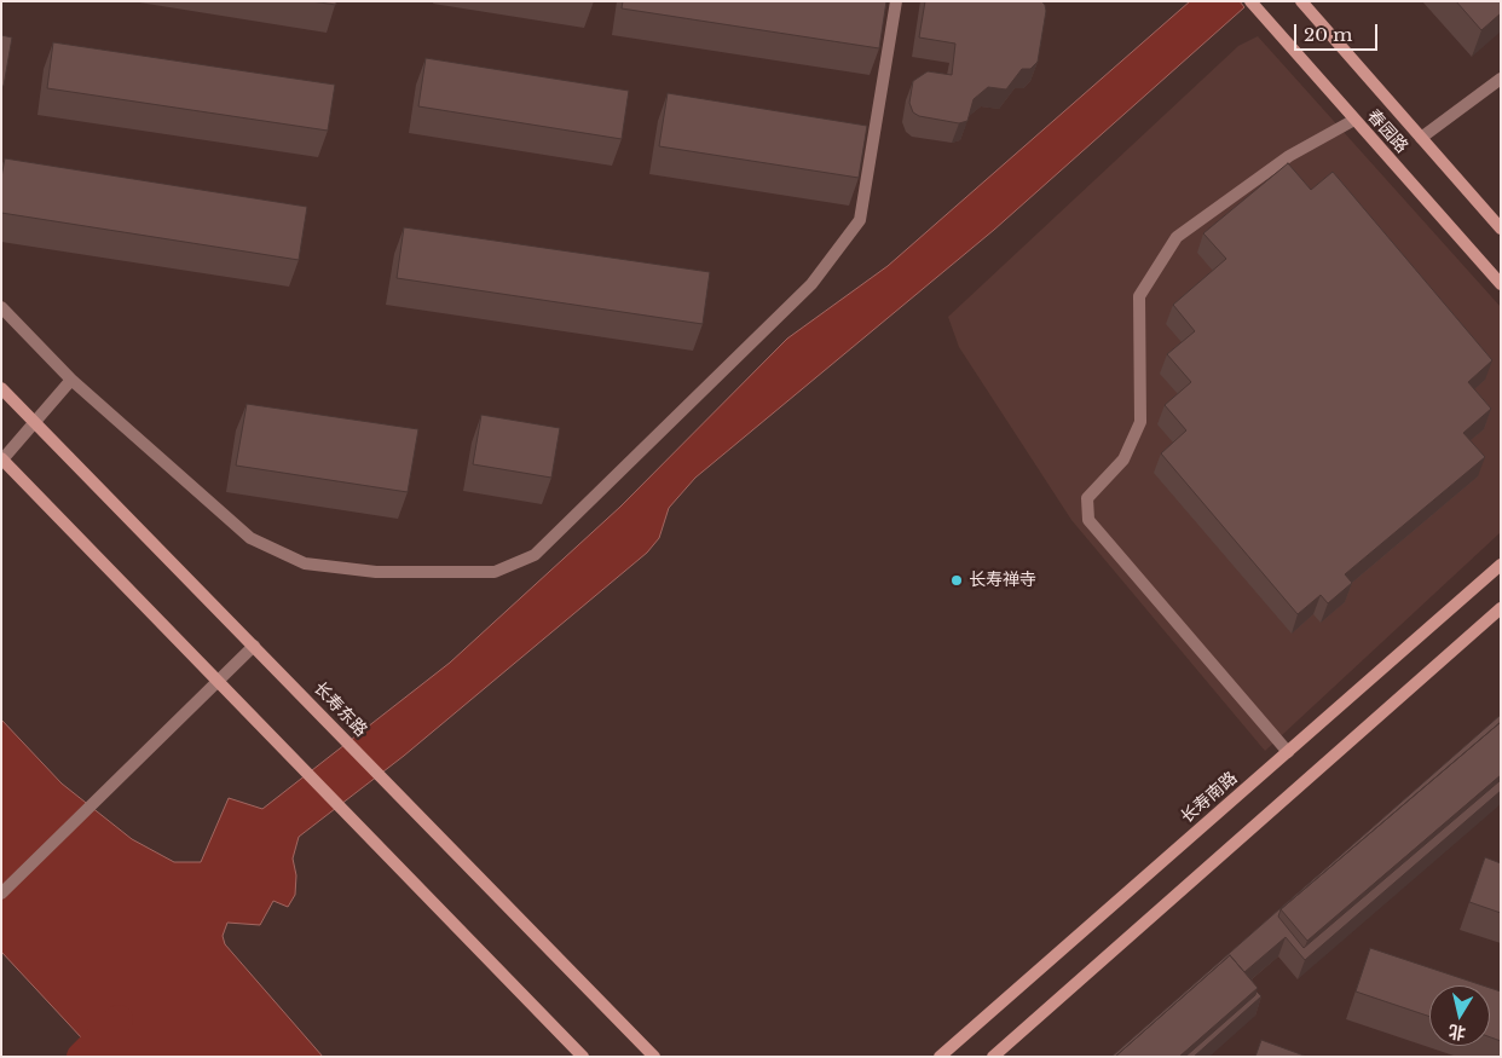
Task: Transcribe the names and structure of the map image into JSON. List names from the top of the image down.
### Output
{
  "streets": {
    "main road": ["春园路", "长寿东路", "长寿南路"]
  },
  "places": ["长寿禅寺"],
  "scale_bar": "20 m",
  "north": "bottom"
}
